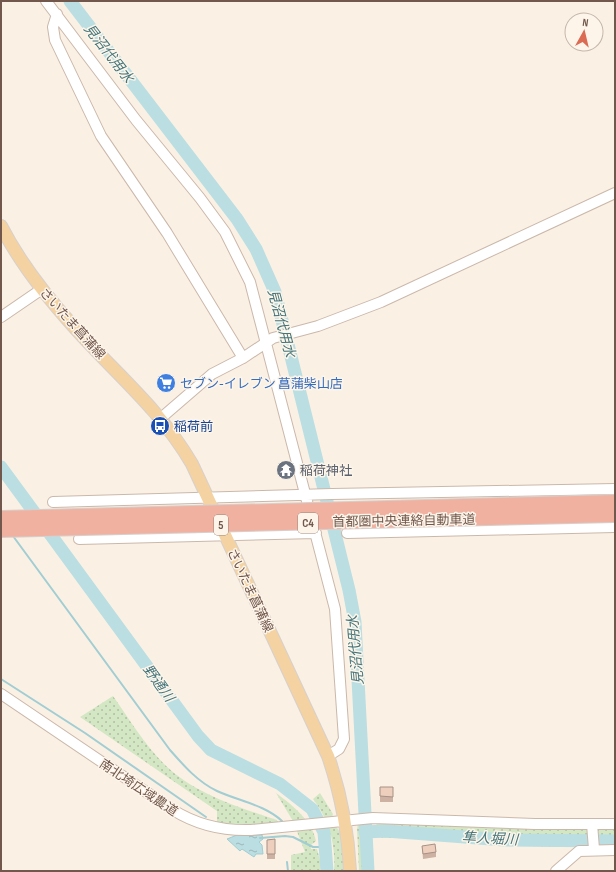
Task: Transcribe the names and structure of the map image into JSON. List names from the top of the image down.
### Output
{
  "streets": {
    "highway": ["首都圏中央連絡自動車道", "C4"],
    "main road": ["さいたま菖蒲線", "5"],
    "street": ["南北埼広域農道"]
  },
  "crossings": [
    ["さいたま菖蒲線", "南北埼広域農道"]
  ],
  "water": ["見沼代用水", "野通川", "隼人堀川"],
  "places": {
    "supermarket": ["セブン-イレブン 菖蒲柴山店"],
    "bus stop": ["稲荷前"],
    "temple": ["稲荷神社"]
  },
  "north": "top"
}
